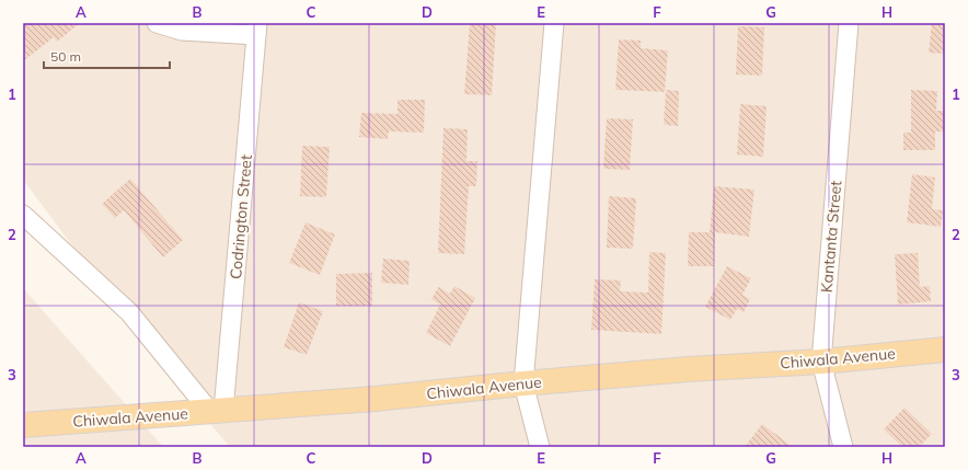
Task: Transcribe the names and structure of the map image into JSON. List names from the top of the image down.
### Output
{
  "streets": {
    "main road": ["Chiwala Avenue"],
    "street": ["Codrington Street", "Kantanta Street"]
  },
  "crossings": [
    ["Codrington Street", "Chiwala Avenue"],
    ["Kantanta Street", "Chiwala Avenue"]
  ],
  "scale_bar": "50 m",
  "grid": {
    "columns": [
      "A",
      "B",
      "C",
      "D",
      "E",
      "F",
      "G",
      "H"
    ],
    "rows": ["1", "2", "3"]
  }
}
